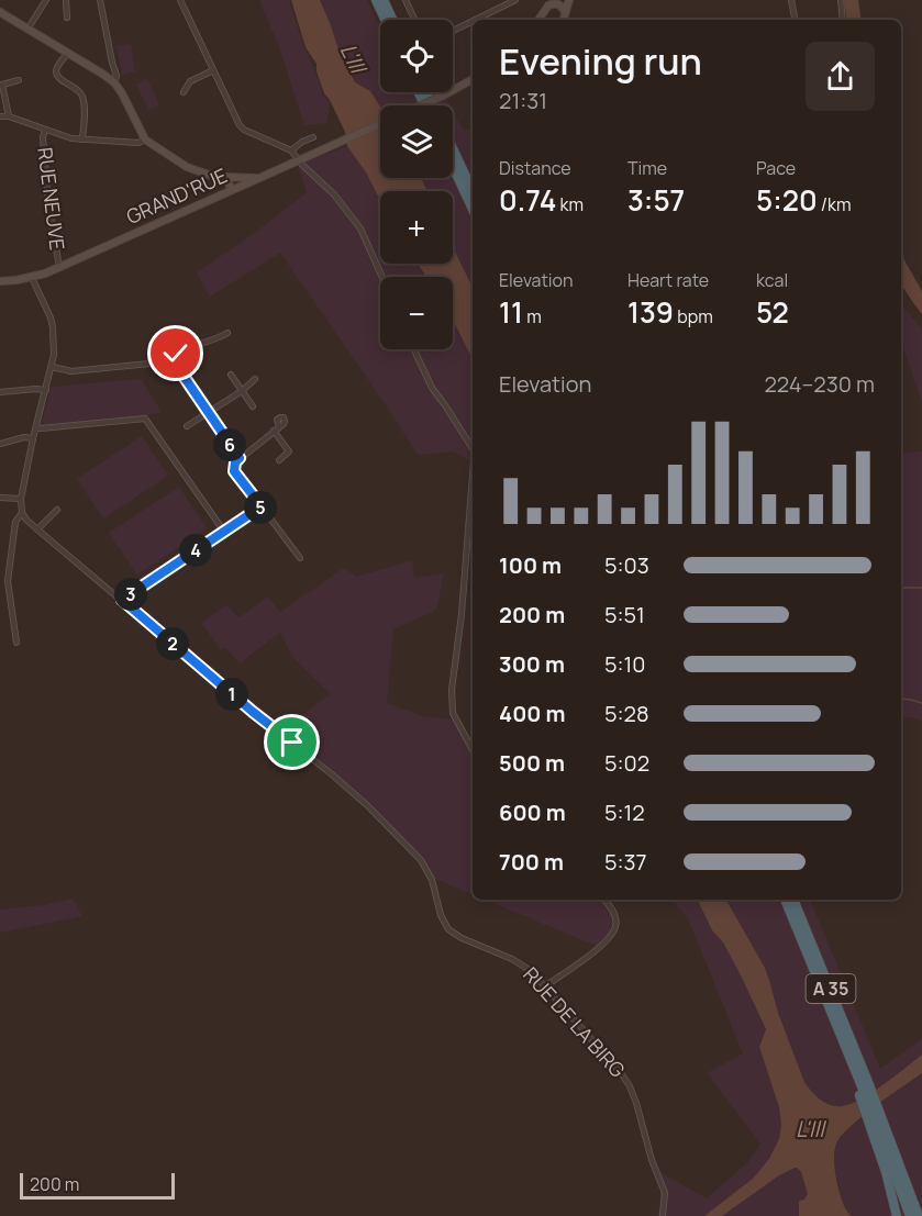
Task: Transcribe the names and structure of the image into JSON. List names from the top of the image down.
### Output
{
  "streets": {
    "highway": ["A 35"],
    "main road": ["GRAND'RUE"],
    "street": ["RUE NEUVE", "RUE DE LA BIRG"]
  },
  "crossings": [
    ["GRAND'RUE", "RUE NEUVE"]
  ],
  "water": ["L'Ill"],
  "scale_bar": "200 m",
  "page": {
    "map_buttons": ["+", "−"],
    "heading": ["Evening run", "21:31"],
    "stats": [
      ["Distance", "0.74 km"],
      ["Time", "3:57"],
      ["Pace", "5:20 /km"],
      ["Elevation", "11 m"],
      ["Heart rate", "139 bpm"],
      ["kcal", "52"]
    ],
    "chart": ["Elevation", "224–230 m"],
    "pins": [
      "6",
      "5",
      "4",
      "3",
      "2",
      "1"
    ],
    "list": [
      {
        "name": "100 m",
        "note": "5:03"
      },
      {
        "name": "200 m",
        "note": "5:51"
      },
      {
        "name": "300 m",
        "note": "5:10"
      },
      {
        "name": "400 m",
        "note": "5:28"
      },
      {
        "name": "500 m",
        "note": "5:02"
      },
      {
        "name": "600 m",
        "note": "5:12"
      },
      {
        "name": "700 m",
        "note": "5:37"
      }
    ],
    "scale": "200 m"
  }
}
